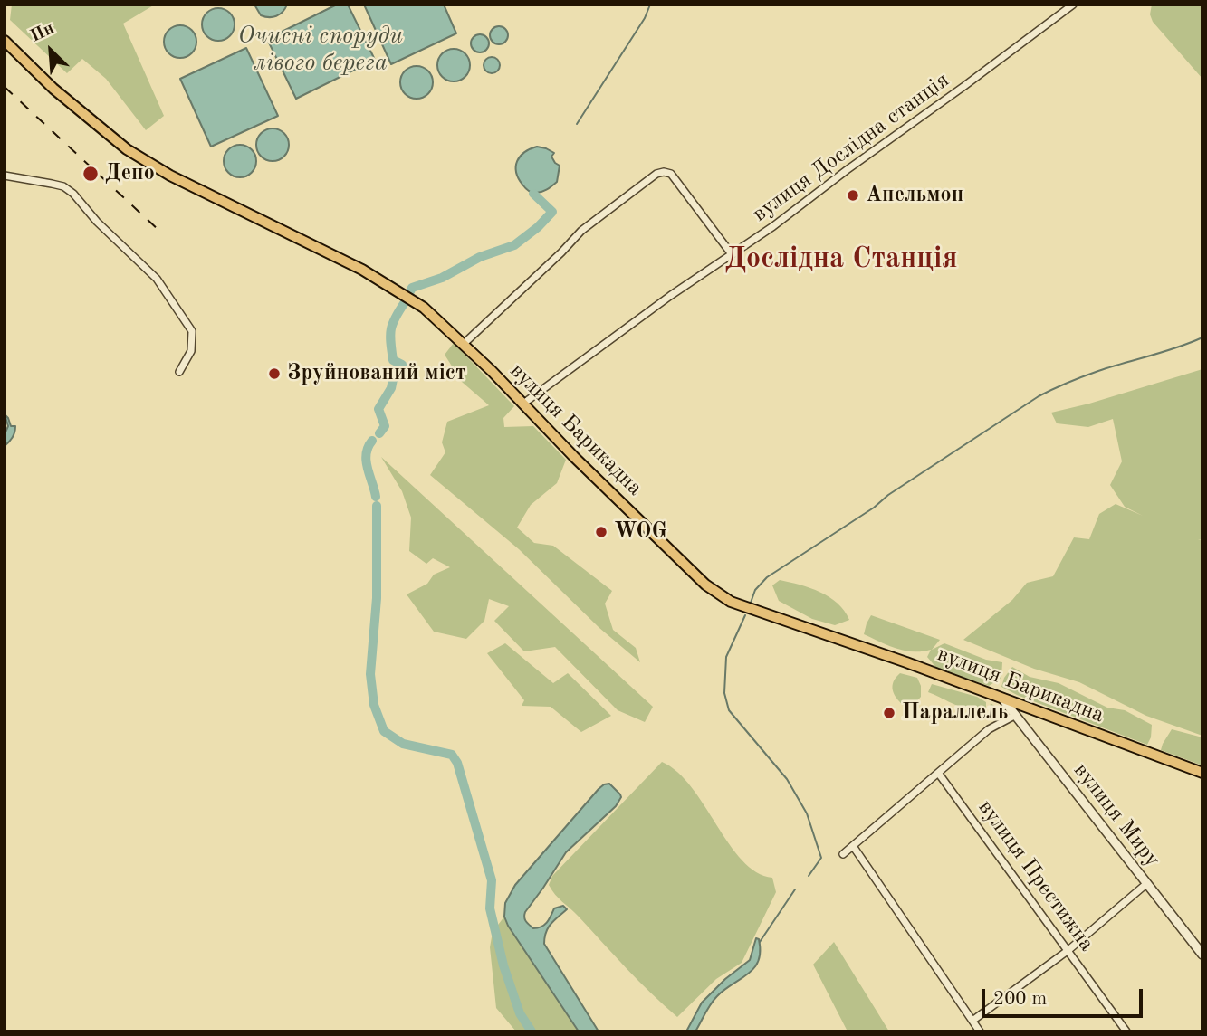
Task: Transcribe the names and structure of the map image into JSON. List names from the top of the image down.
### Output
{
  "streets": {
    "main road": ["вулиця Барикадна"],
    "street": ["вулиця Дослідна станція", "вулиця Миру", "вулиця Престижна"]
  },
  "crossings": [
    ["вулиця Дослідна станція", "вулиця Барикадна"],
    ["вулиця Барикадна", "вулиця Миру"]
  ],
  "districts": ["Дослідна Станція"],
  "water": ["Очисні споруди лівого берега"],
  "places": [
    "Депо",
    "Апельмон",
    "Зруйнований міст",
    "WOG",
    "Параллель"
  ],
  "scale_bar": "200 m",
  "north": "top left"
}
